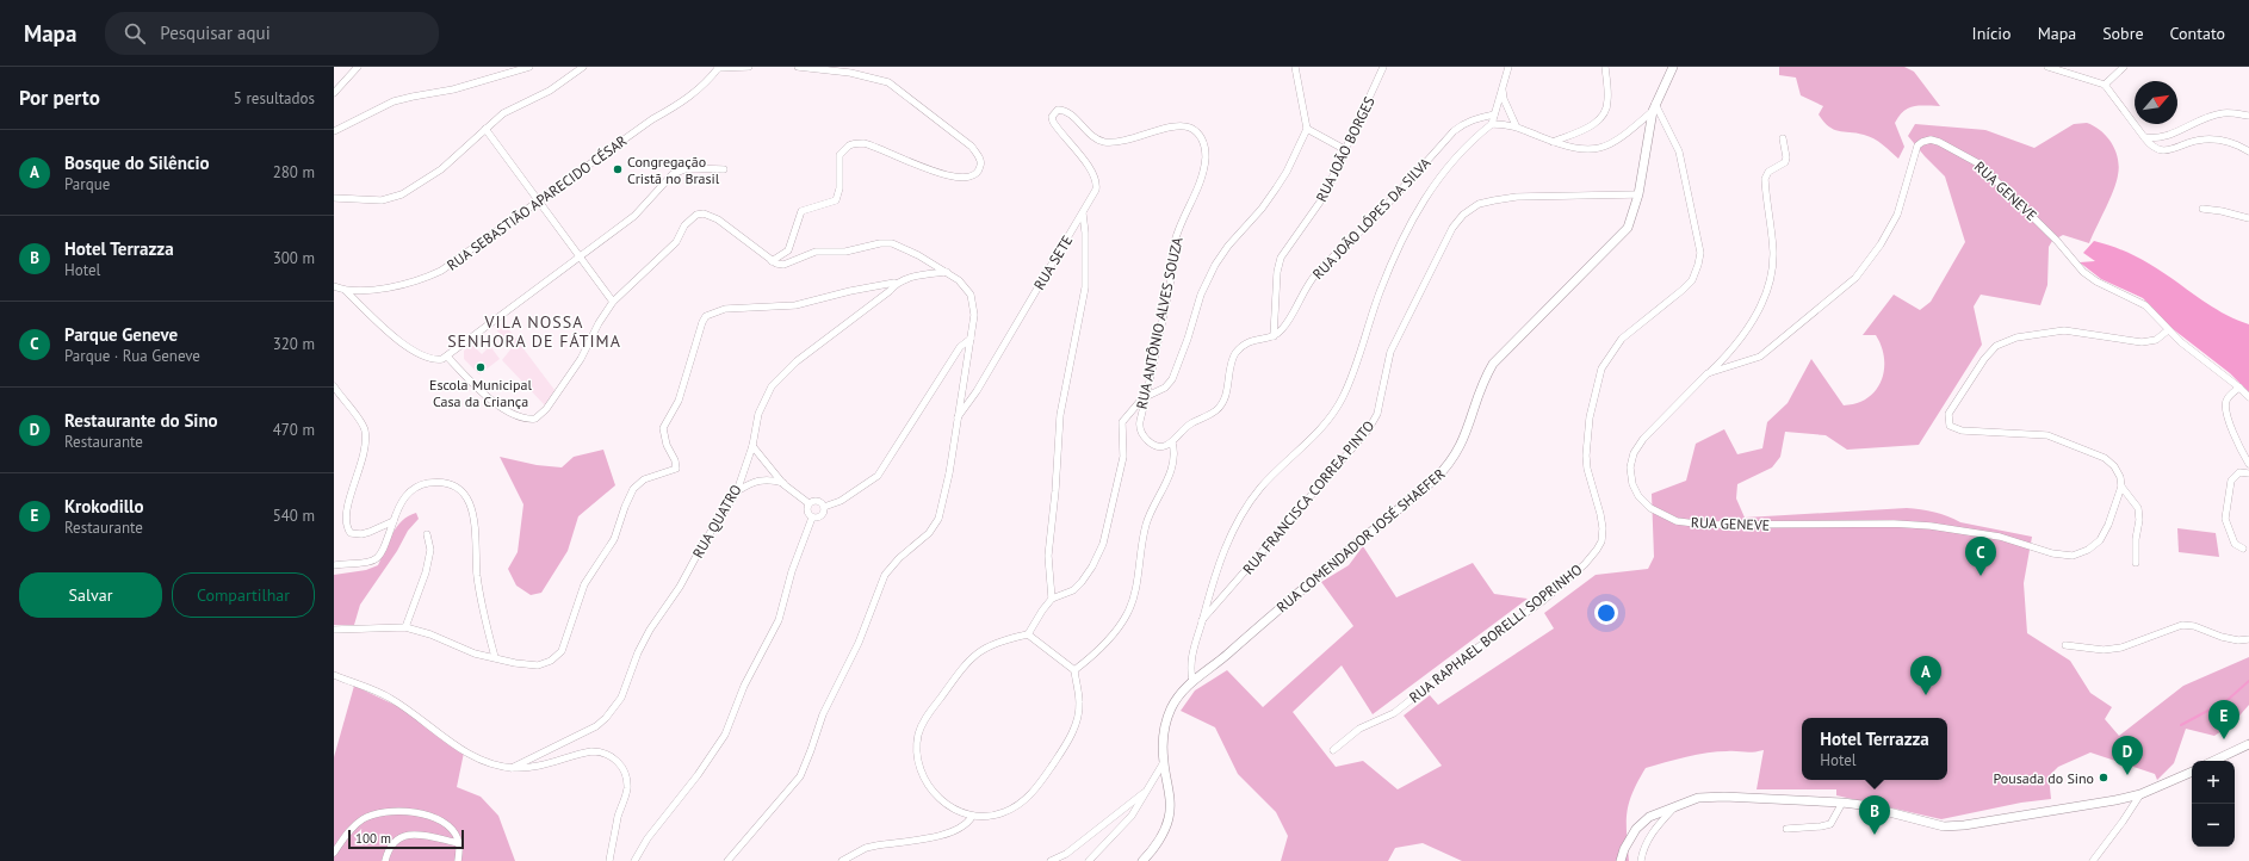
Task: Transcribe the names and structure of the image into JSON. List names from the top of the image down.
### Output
{
  "streets": {
    "street": [
      "RUA JOÃO BORGES",
      "RUA GENEVE",
      "RUA SEBASTIÃO APARECIDO CÉSAR",
      "RUA JOÃO LÓPES DA SILVA",
      "RUA SETE",
      "RUA ANTÔNIO ALVES SOUZA",
      "RUA FRANCISCA CORREA PINTO",
      "RUA QUATRO",
      "RUA COMENDADOR JOSÉ SHAEFER",
      "RUA RAPHAEL BORELLI SOPRINHO"
    ]
  },
  "crossings": [
    ["RUA JOÃO BORGES", "RUA JOÃO LÓPES DA SILVA"],
    ["RUA SETE", "RUA ANTÔNIO ALVES SOUZA"],
    ["RUA FRANCISCA CORREA PINTO", "RUA COMENDADOR JOSÉ SHAEFER"],
    ["RUA COMENDADOR JOSÉ SHAEFER", "RUA RAPHAEL BORELLI SOPRINHO"]
  ],
  "districts": ["VILA NOSSA SENHORA DE FÁTIMA"],
  "places": ["Congregação Cristã no Brasil", "Escola Municipal Casa da Criança", "Pousada do Sino"],
  "scale_bar": "100 m",
  "north": "top right",
  "page": {
    "header": "Mapa",
    "search": "Pesquisar aqui",
    "nav": [
      "Início",
      "Mapa",
      "Sobre",
      "Contato"
    ],
    "heading": ["Por perto", "5 resultados"],
    "list": [
      {
        "mark": "A",
        "name": "Bosque do Silêncio",
        "note": "Parque",
        "value": "280 m"
      },
      {
        "mark": "B",
        "name": "Hotel Terrazza",
        "note": "Hotel",
        "value": "300 m"
      },
      {
        "mark": "C",
        "name": "Parque Geneve",
        "note": "Parque · Rua Geneve",
        "value": "320 m"
      },
      {
        "mark": "D",
        "name": "Restaurante do Sino",
        "note": "Restaurante",
        "value": "470 m"
      },
      {
        "mark": "E",
        "name": "Krokodillo",
        "note": "Restaurante",
        "value": "540 m"
      }
    ],
    "pins": [
      "C",
      "A",
      "E",
      "D",
      "B"
    ],
    "buttons": ["Salvar", "Compartilhar"],
    "popup": ["Hotel Terrazza", "Hotel"],
    "map_buttons": ["+", "−"],
    "scale": "100 m"
  }
}
